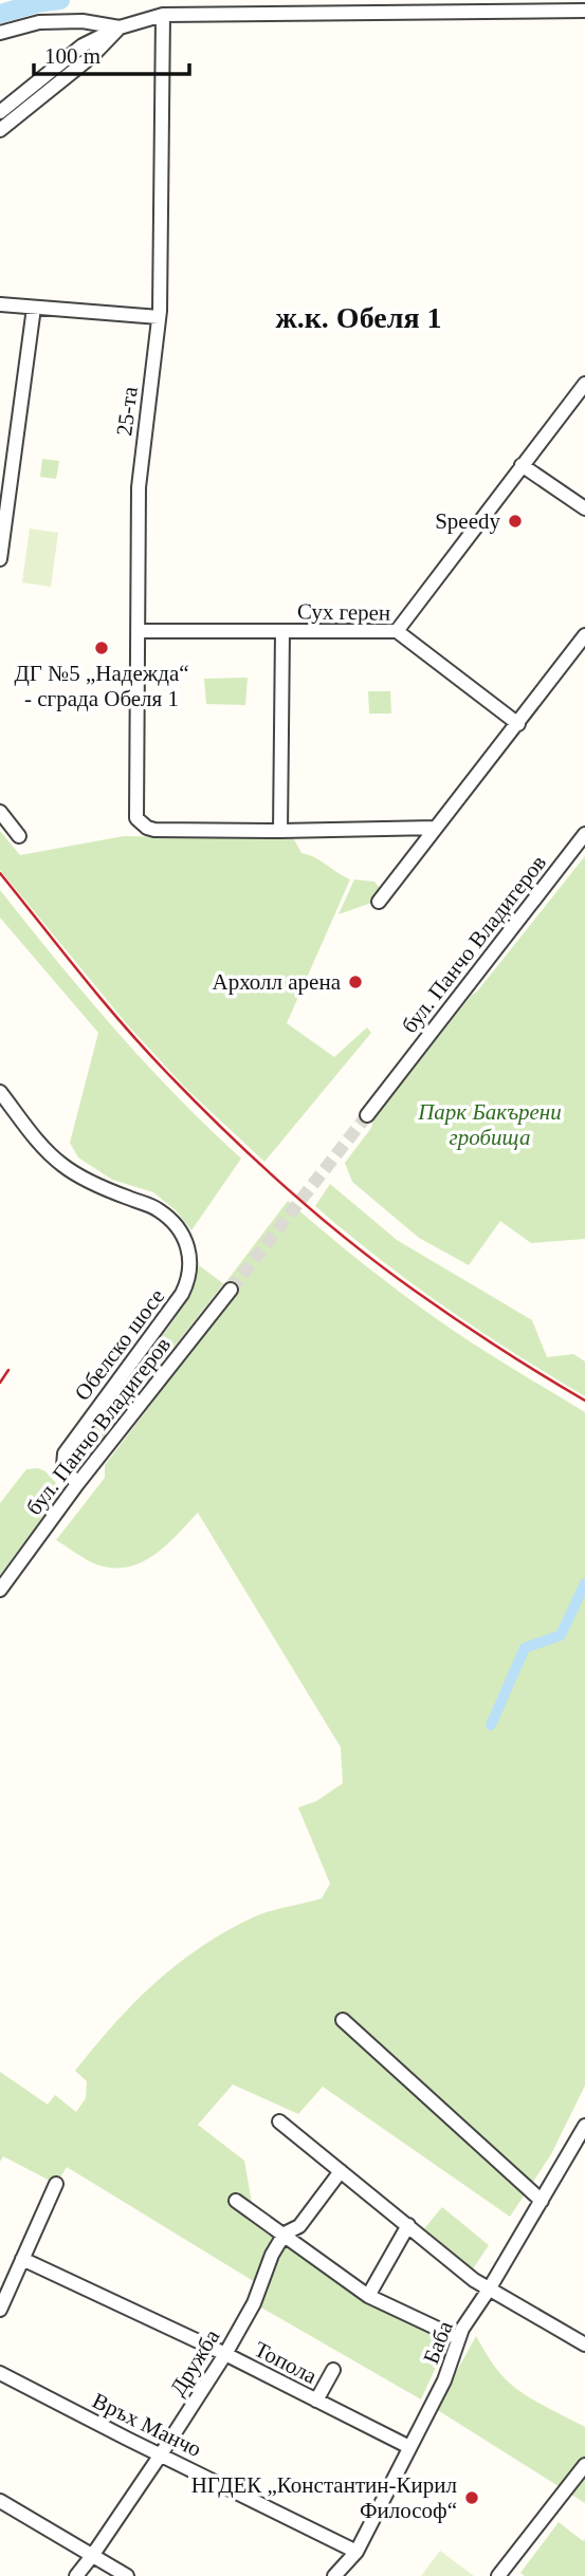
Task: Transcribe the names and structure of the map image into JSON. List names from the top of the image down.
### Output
{
  "streets": {
    "street": [
      "25-та",
      "Сух герен",
      "бул. Панчо Владигеров",
      "Обелско шосе",
      "Баба",
      "Дружба",
      "Топола",
      "Връх Манчо"
    ]
  },
  "crossings": [
    ["25-та", "Сух герен"],
    ["бул. Панчо Владигеров", "Обелско шосе"],
    ["Баба", "Топола"],
    ["Баба", "Връх Манчо"],
    ["Дружба", "Топола"],
    ["Дружба", "Връх Манчо"]
  ],
  "districts": ["ж.к. Обеля 1"],
  "parks": ["Парк Бакърени гробища"],
  "places": [
    "Speedy",
    "ДГ №5 „Надежда“ - сграда Обеля 1",
    "Архолл арена",
    "НГДЕК „Константин-Кирил Философ“"
  ],
  "scale_bar": "100 m"
}
